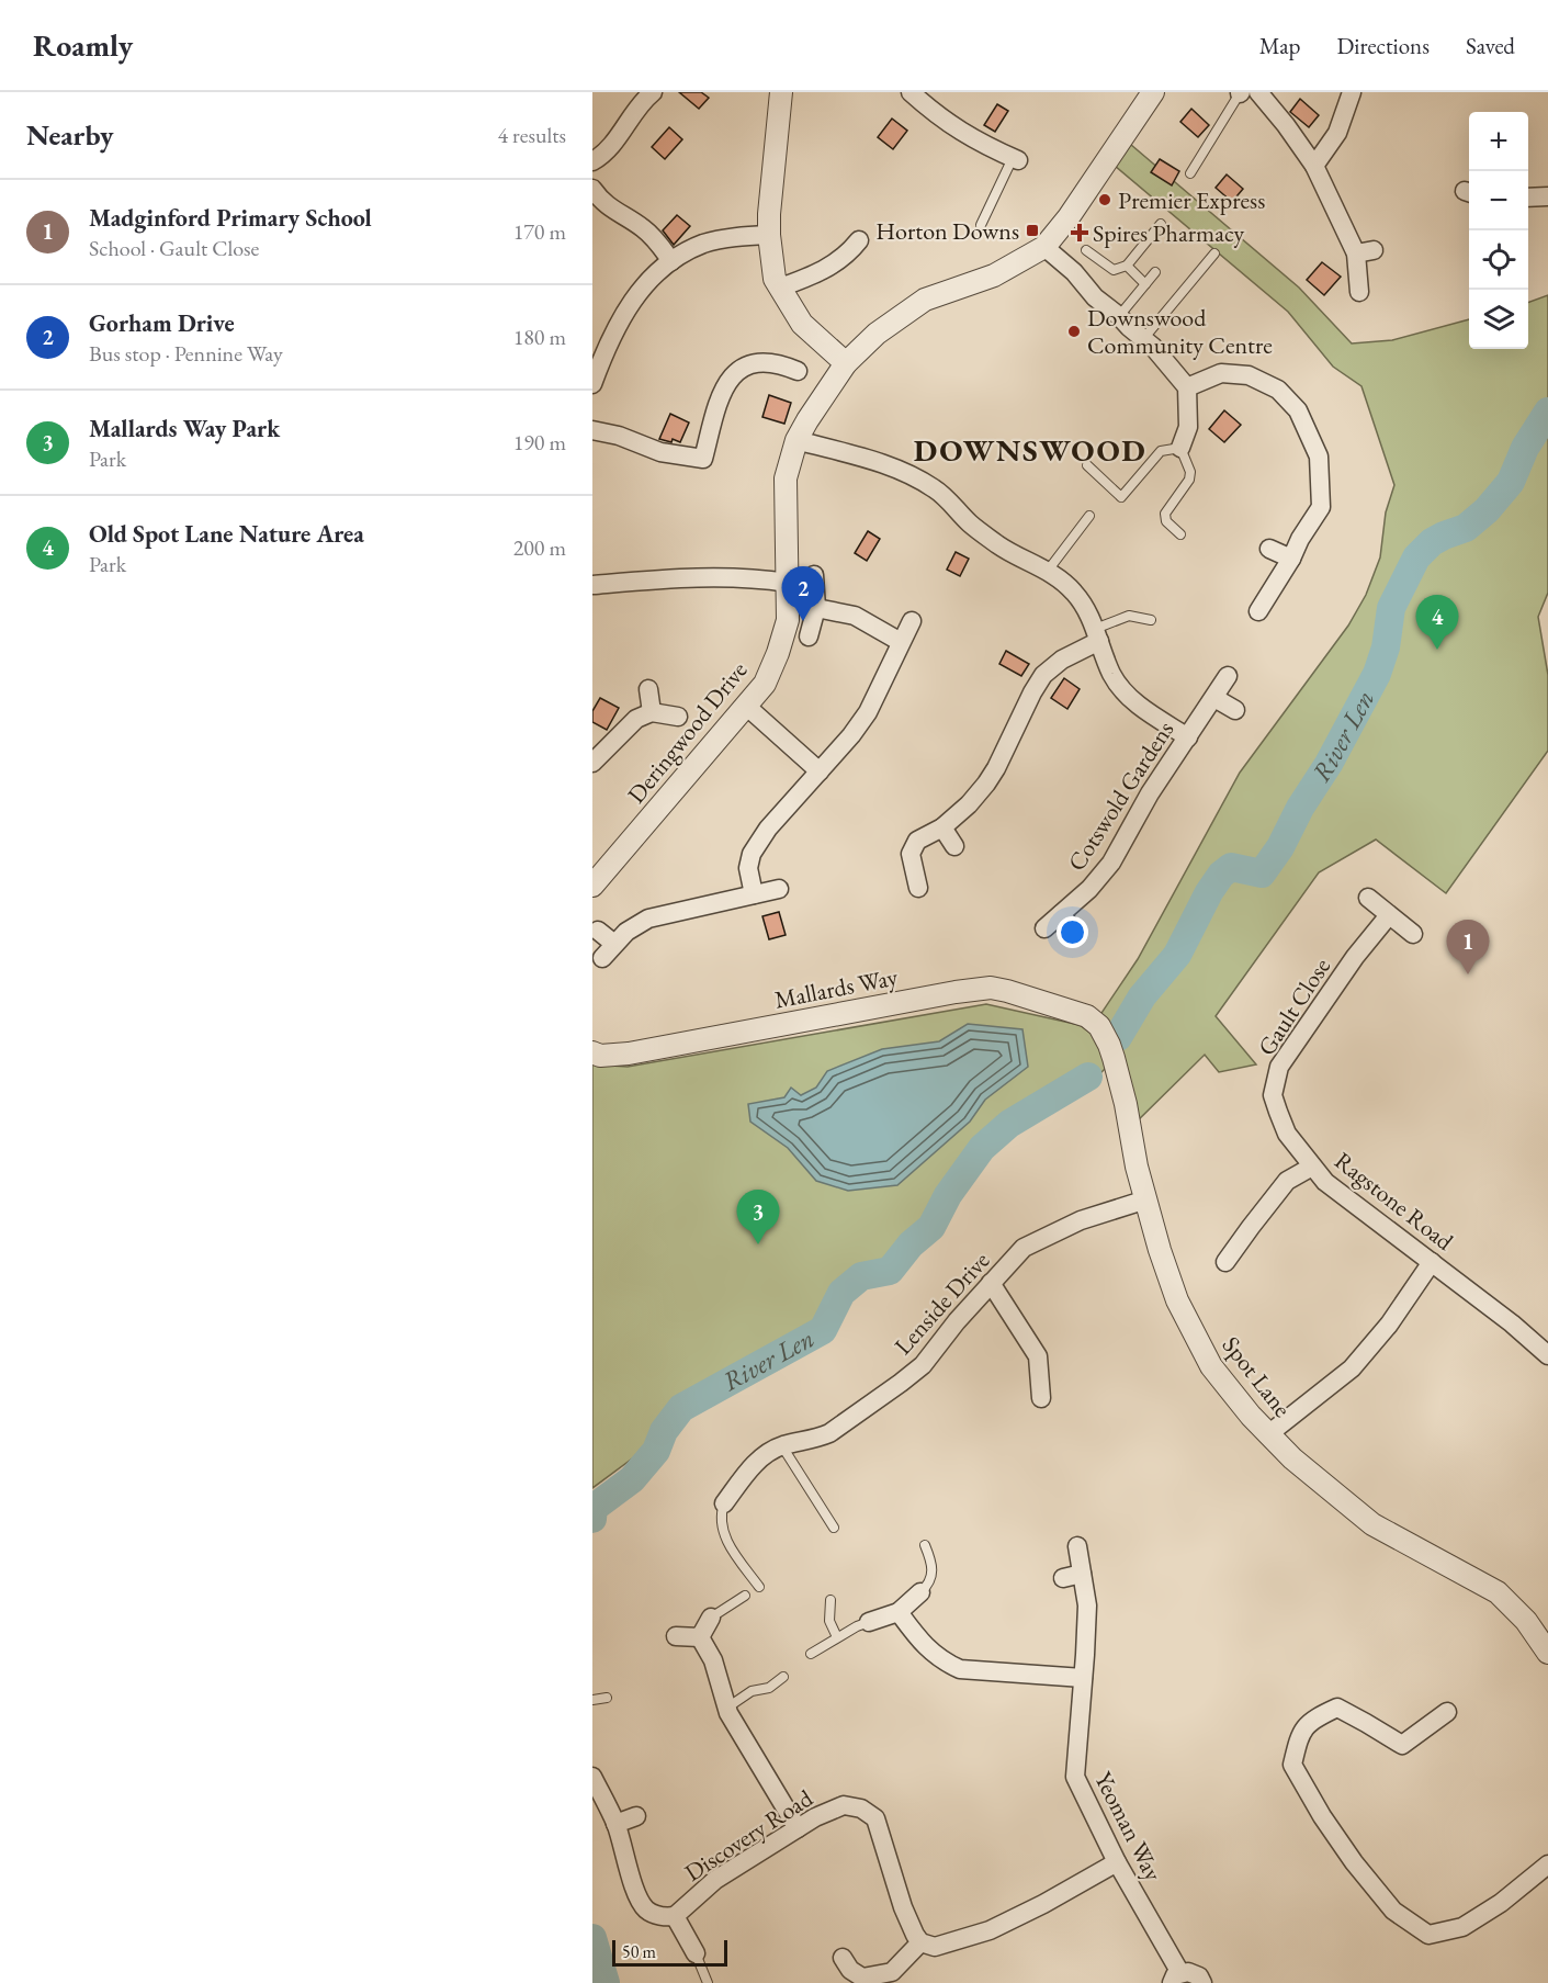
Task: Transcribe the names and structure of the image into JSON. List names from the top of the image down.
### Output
{
  "streets": {
    "street": [
      "Deringwood Drive",
      "Cotswold Gardens",
      "Mallards Way",
      "Gault Close",
      "Ragstone Road",
      "Lenside Drive",
      "Spot Lane",
      "Yeoman Way",
      "Discovery Road"
    ]
  },
  "crossings": [
    ["Mallards Way", "Spot Lane"],
    ["Gault Close", "Ragstone Road"],
    ["Lenside Drive", "Spot Lane"]
  ],
  "districts": ["DOWNSWOOD"],
  "water": ["River Len"],
  "places": {
    "other": ["Premier Express", "Downswood Community Centre"],
    "transit": ["Horton Downs"],
    "health": ["Spires Pharmacy"]
  },
  "scale_bar": "50 m",
  "page": {
    "header": "Roamly",
    "nav": ["Map", "Directions", "Saved"],
    "heading": ["Nearby", "4 results"],
    "map_buttons": ["+", "−"],
    "list": [
      {
        "mark": "1",
        "name": "Madginford Primary School",
        "note": "School · Gault Close",
        "value": "170 m"
      },
      {
        "mark": "2",
        "name": "Gorham Drive",
        "note": "Bus stop · Pennine Way",
        "value": "180 m"
      },
      {
        "mark": "3",
        "name": "Mallards Way Park",
        "note": "Park",
        "value": "190 m"
      },
      {
        "mark": "4",
        "name": "Old Spot Lane Nature Area",
        "note": "Park",
        "value": "200 m"
      }
    ],
    "pins": [
      "2",
      "4",
      "1",
      "3"
    ],
    "scale": "50 m"
  }
}
